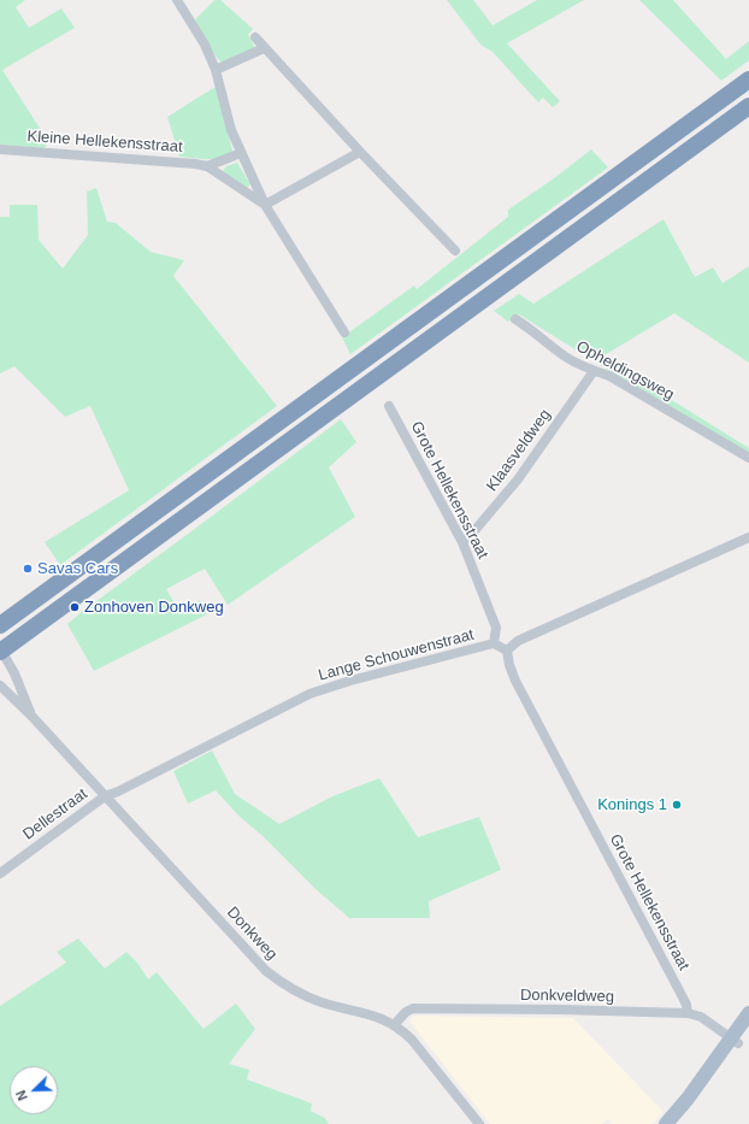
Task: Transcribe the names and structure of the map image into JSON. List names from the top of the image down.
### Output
{
  "streets": {
    "street": [
      "Kleine Hellekensstraat",
      "Opheldingsweg",
      "Klaasveldweg",
      "Grote Hellekensstraat",
      "Lange Schouwenstraat",
      "Dellestraat",
      "Donkweg",
      "Donkveldweg"
    ]
  },
  "crossings": [
    ["Opheldingsweg", "Klaasveldweg"],
    ["Klaasveldweg", "Grote Hellekensstraat"],
    ["Grote Hellekensstraat", "Lange Schouwenstraat"],
    ["Grote Hellekensstraat", "Donkveldweg"],
    ["Lange Schouwenstraat", "Dellestraat"],
    ["Lange Schouwenstraat", "Donkweg"],
    ["Dellestraat", "Donkweg"],
    ["Donkweg", "Donkveldweg"]
  ],
  "places": ["Savas Cars", "Zonhoven Donkweg", "Konings 1"],
  "north": "bottom left"
}
